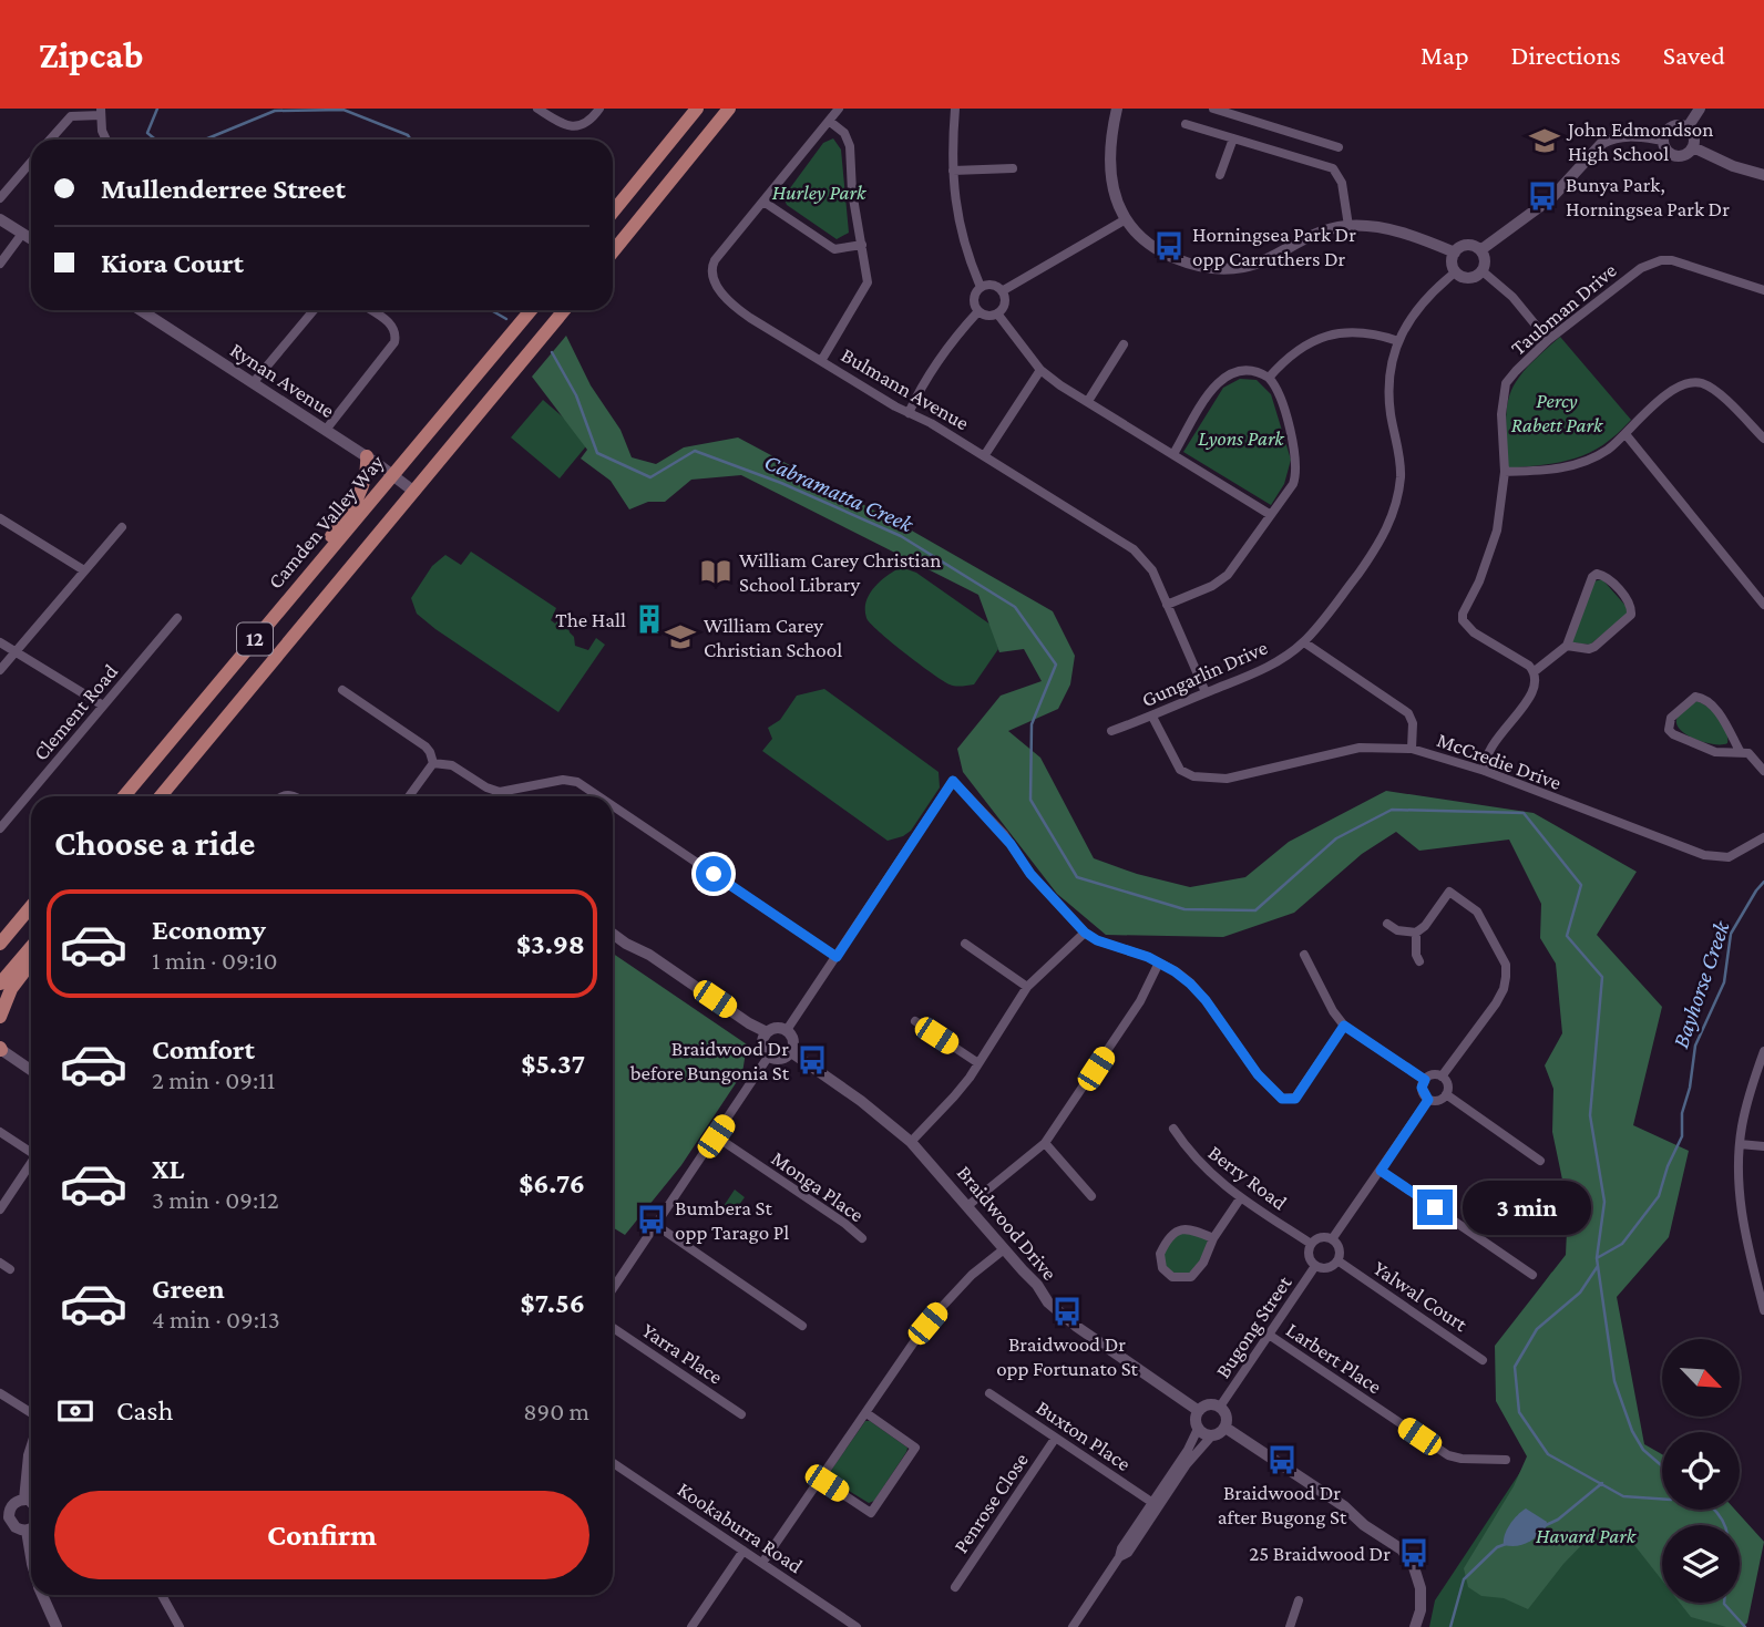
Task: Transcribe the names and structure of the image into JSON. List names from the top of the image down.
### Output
{
  "streets": {
    "main road": ["Camden Valley Way", "12"],
    "street": [
      "Taubman Drive",
      "Rynan Avenue",
      "Bulmann Avenue",
      "Gungarlin Drive",
      "Clement Road",
      "McCredie Drive",
      "Berry Road",
      "Monga Place",
      "Braidwood Drive",
      "Yalwal Court",
      "Bugong Street",
      "Yarra Place",
      "Larbert Place",
      "Buxton Place",
      "Penrose Close",
      "Kookaburra Road"
    ]
  },
  "crossings": [
    ["Rynan Avenue", "Camden Valley Way"],
    ["Rynan Avenue", "12"],
    ["Bulmann Avenue", "Gungarlin Drive"],
    ["Gungarlin Drive", "McCredie Drive"],
    ["Berry Road", "Yalwal Court"],
    ["Berry Road", "Bugong Street"],
    ["Braidwood Drive", "Bugong Street"],
    ["Yalwal Court", "Bugong Street"],
    ["Bugong Street", "Larbert Place"],
    ["Buxton Place", "Penrose Close"]
  ],
  "water": ["Cabramatta Creek", "Bayhorse Creek"],
  "parks": [
    "Hurley Park",
    "Percy Rabett Park",
    "Lyons Park",
    "Havard Park"
  ],
  "places": {
    "school or university": ["John Edmondson High School", "William Carey Christian School"],
    "bus stop": [
      "Bunya Park, Horningsea Park Dr",
      "Horningsea Park Dr opp Carruthers Dr",
      "Braidwood Dr before Bungonia St",
      "Bumbera St opp Tarago Pl",
      "Braidwood Dr opp Fortunato St",
      "Braidwood Dr after Bugong St",
      "25 Braidwood Dr"
    ],
    "library": ["William Carey Christian School Library"],
    "building": ["The Hall"]
  },
  "north": "bottom right",
  "page": {
    "header": "Zipcab",
    "nav": ["Map", "Directions", "Saved"],
    "banner": ["Mullenderree Street", "Kiora Court"],
    "heading": "Choose a ride",
    "list": [
      {
        "name": "Economy",
        "note": "1 min · 09:10",
        "value": "$3.98"
      },
      {
        "name": "Comfort",
        "note": "2 min · 09:11",
        "value": "$5.37"
      },
      {
        "name": "XL",
        "note": "3 min · 09:12",
        "value": "$6.76"
      },
      {
        "name": "Green",
        "note": "4 min · 09:13",
        "value": "$7.56"
      }
    ],
    "bubble": "3 min",
    "pay": ["Cash", "890 m"],
    "buttons": "Confirm"
  }
}
